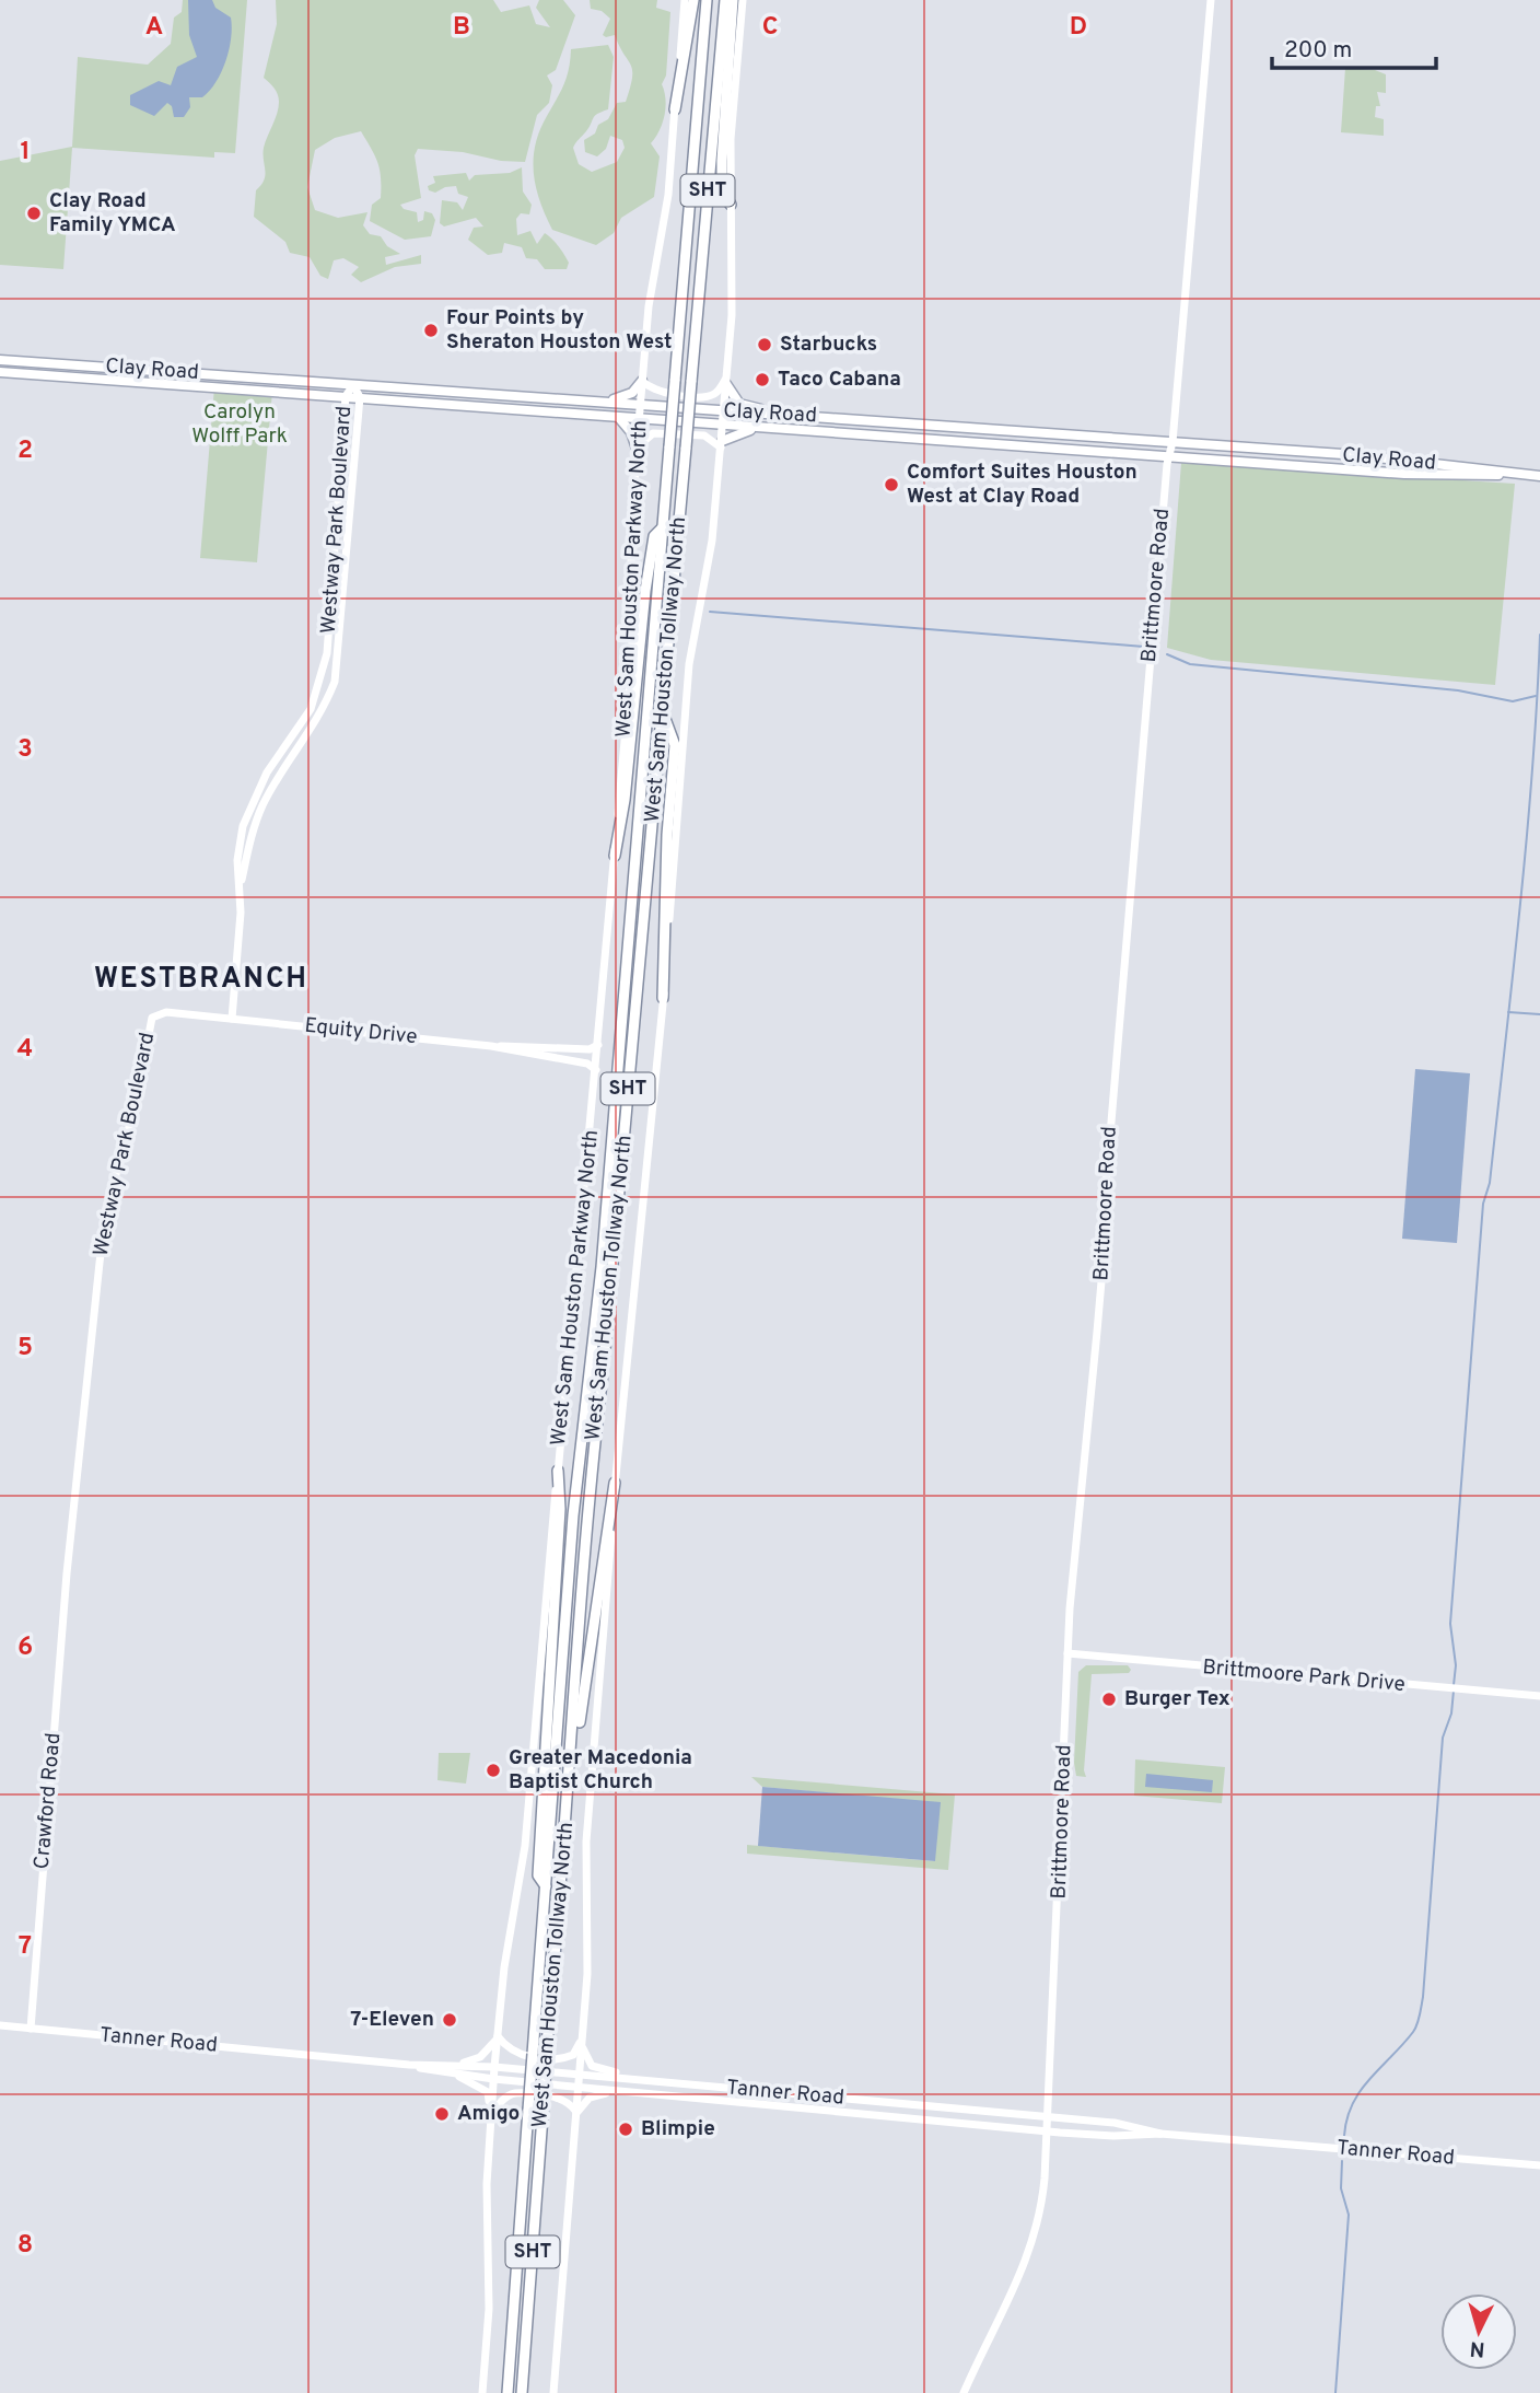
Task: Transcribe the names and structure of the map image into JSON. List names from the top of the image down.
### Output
{
  "streets": {
    "highway": ["SHT", "West Sam Houston Tollway North"],
    "main road": [
      "Clay Road",
      "Westway Park Boulevard",
      "West Sam Houston Parkway North",
      "Brittmoore Road",
      "Equity Drive",
      "Brittmoore Park Drive",
      "Crawford Road",
      "Tanner Road"
    ]
  },
  "crossings": [
    ["Clay Road", "Westway Park Boulevard"],
    ["Clay Road", "West Sam Houston Parkway North"],
    ["Clay Road", "Brittmoore Road"],
    ["Westway Park Boulevard", "Equity Drive"],
    ["Westway Park Boulevard", "Crawford Road"],
    ["West Sam Houston Parkway North", "Equity Drive"],
    ["West Sam Houston Parkway North", "Tanner Road"],
    ["Brittmoore Road", "Brittmoore Park Drive"],
    ["Brittmoore Road", "Tanner Road"],
    ["Crawford Road", "Tanner Road"]
  ],
  "districts": ["WESTBRANCH"],
  "parks": ["Carolyn Wolff Park"],
  "places": [
    "Clay Road Family YMCA",
    "Four Points by Sheraton Houston West",
    "Starbucks",
    "Taco Cabana",
    "Comfort Suites Houston West at Clay Road",
    "Burger Tex",
    "Greater Macedonia Baptist Church",
    "7-Eleven",
    "Amigo",
    "Blimpie"
  ],
  "scale_bar": "200 m",
  "north": "bottom",
  "grid": {
    "columns": [
      "A",
      "B",
      "C",
      "D"
    ],
    "rows": [
      "1",
      "2",
      "3",
      "4",
      "5",
      "6",
      "7",
      "8"
    ]
  }
}
